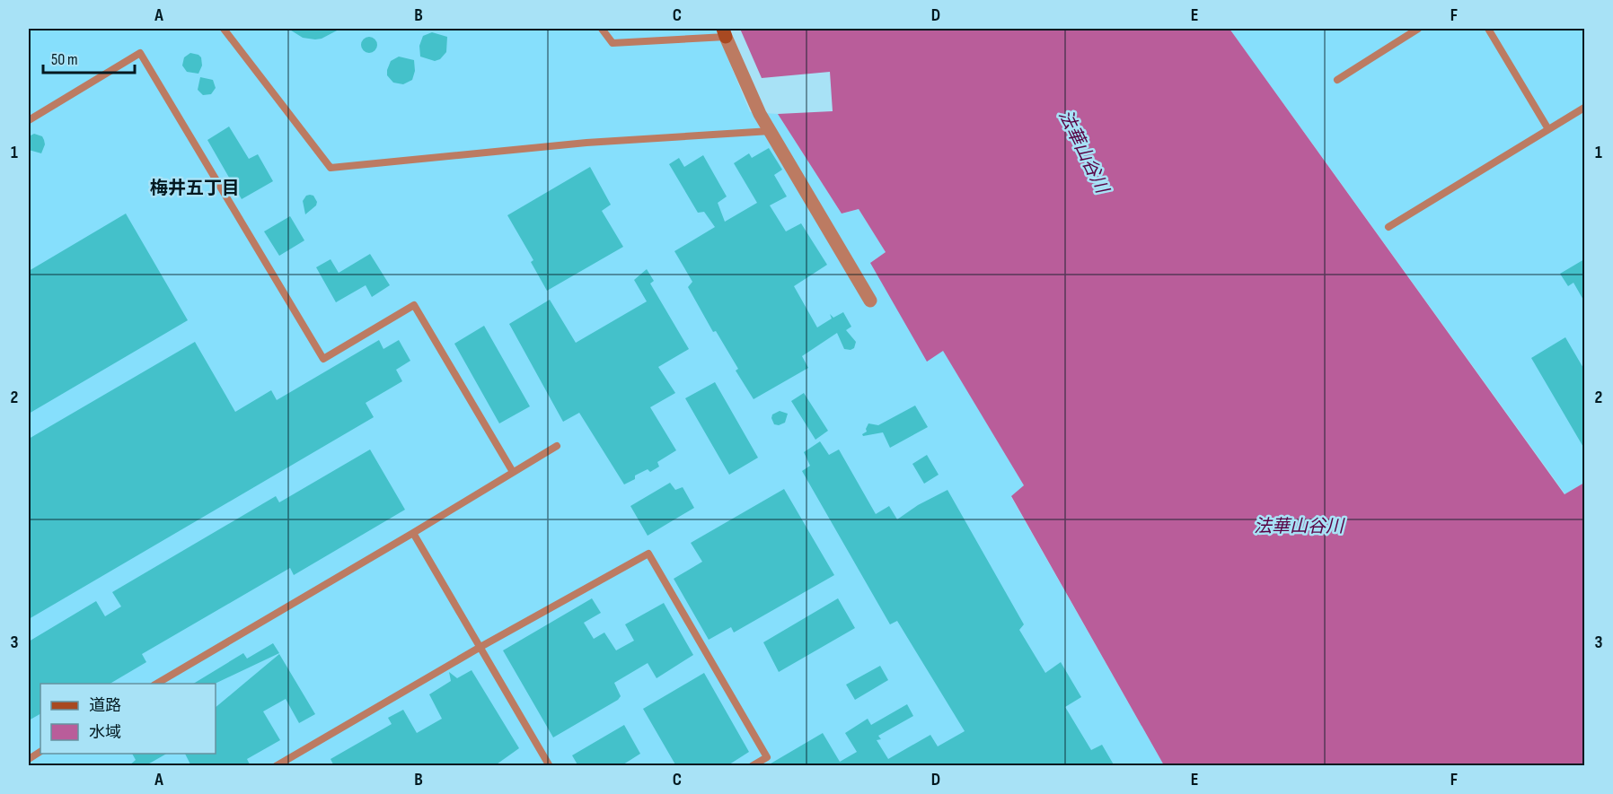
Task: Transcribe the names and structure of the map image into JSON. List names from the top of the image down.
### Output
{
  "districts": ["梅井五丁目"],
  "water": ["法華山谷川"],
  "legend": ["道路", "水域"],
  "scale_bar": "50 m",
  "grid": {
    "columns": [
      "A",
      "B",
      "C",
      "D",
      "E",
      "F"
    ],
    "rows": ["1", "2", "3"]
  }
}
